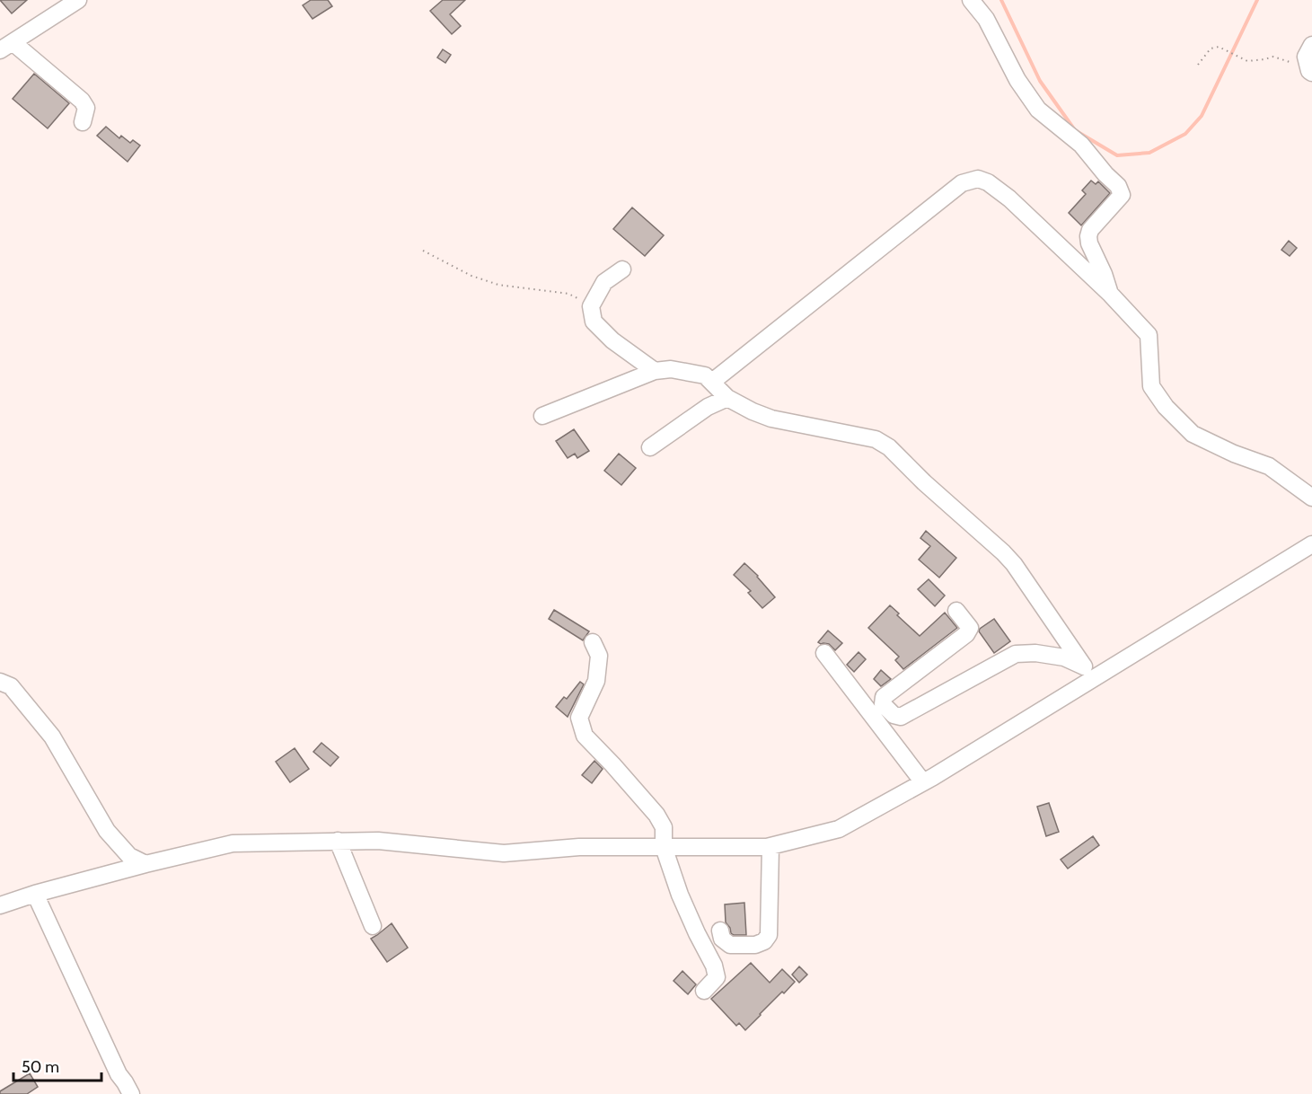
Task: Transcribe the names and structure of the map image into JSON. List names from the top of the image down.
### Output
{
  "scale_bar": "50 m"
}
